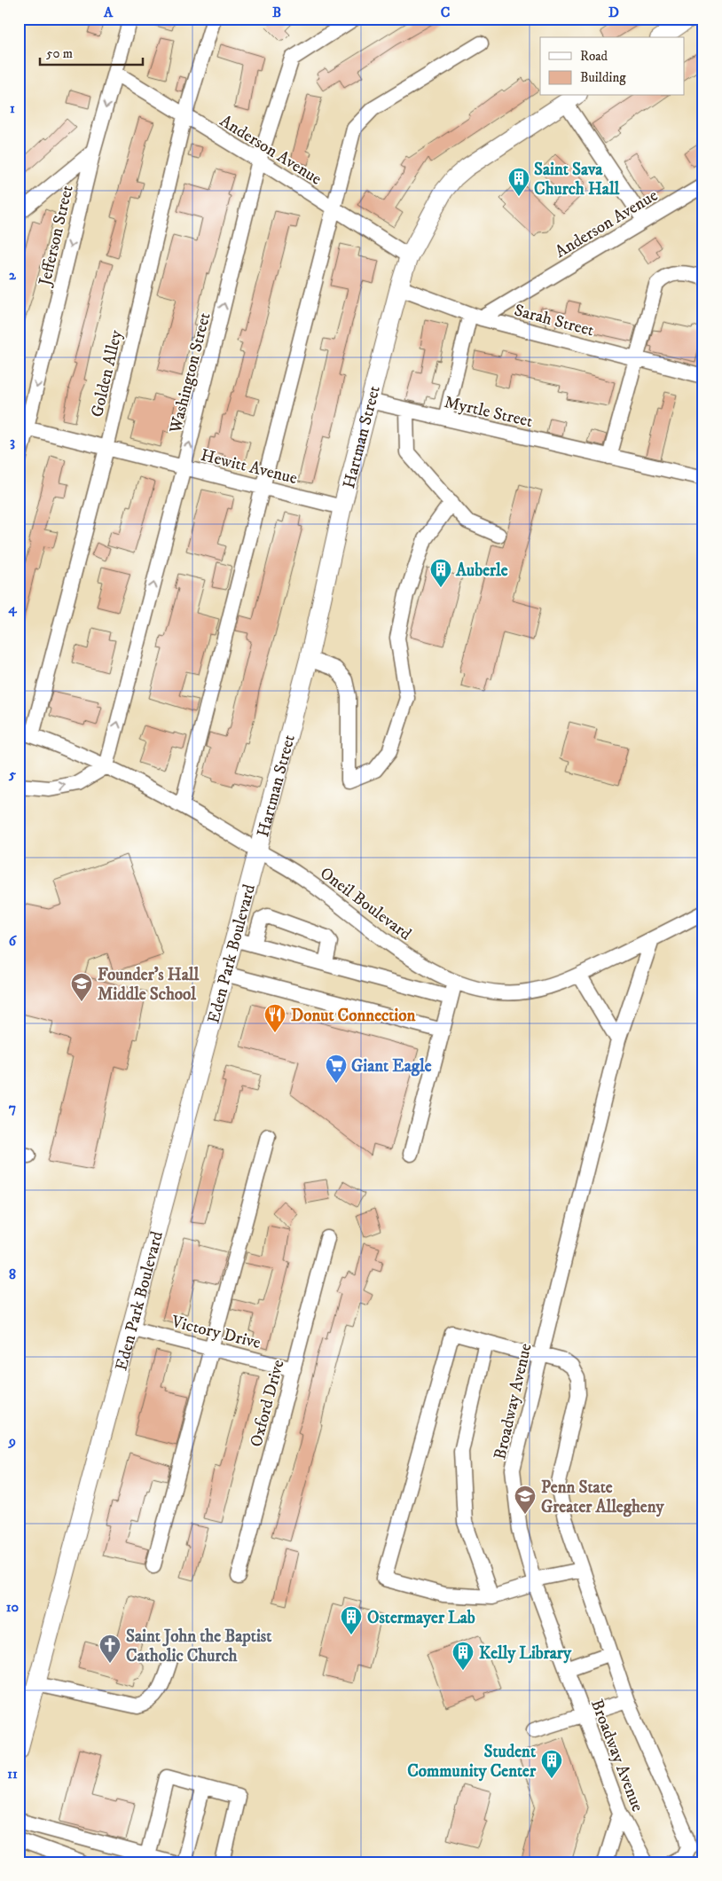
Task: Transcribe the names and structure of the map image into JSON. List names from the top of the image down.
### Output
{
  "streets": {
    "main road": ["Hartman Street", "Eden Park Boulevard"],
    "street": [
      "Anderson Avenue",
      "Jefferson Street",
      "Sarah Street",
      "Washington Street",
      "Golden Alley",
      "Myrtle Street",
      "Hewitt Avenue",
      "Oneil Boulevard",
      "Victory Drive",
      "Broadway Avenue",
      "Oxford Drive"
    ]
  },
  "crossings": [
    ["Anderson Avenue", "Jefferson Street"],
    ["Anderson Avenue", "Sarah Street"],
    ["Anderson Avenue", "Washington Street"],
    ["Anderson Avenue", "Golden Alley"],
    ["Anderson Avenue", "Hartman Street"],
    ["Jefferson Street", "Hewitt Avenue"],
    ["Sarah Street", "Hartman Street"],
    ["Washington Street", "Hewitt Avenue"],
    ["Washington Street", "Oneil Boulevard"],
    ["Golden Alley", "Hewitt Avenue"],
    ["Golden Alley", "Oneil Boulevard"],
    ["Myrtle Street", "Hartman Street"],
    ["Hartman Street", "Hewitt Avenue"],
    ["Hartman Street", "Oneil Boulevard"],
    ["Hartman Street", "Eden Park Boulevard"],
    ["Oneil Boulevard", "Eden Park Boulevard"],
    ["Oneil Boulevard", "Broadway Avenue"],
    ["Eden Park Boulevard", "Victory Drive"],
    ["Victory Drive", "Oxford Drive"]
  ],
  "one_way": ["Jefferson Street"],
  "places": {
    "building": [
      "Saint Sava Church Hall",
      "Auberle",
      "Ostermayer Lab",
      "Kelly Library",
      "Student Community Center"
    ],
    "school or university": ["Founder's Hall Middle School", "Penn State Greater Allegheny"],
    "restaurant": ["Donut Connection"],
    "supermarket": ["Giant Eagle"],
    "church": ["Saint John the Baptist Catholic Church"]
  },
  "legend": ["Road", "Building"],
  "scale_bar": "50 m",
  "grid": {
    "columns": [
      "A",
      "B",
      "C",
      "D"
    ],
    "rows": [
      "1",
      "2",
      "3",
      "4",
      "5",
      "6",
      "7",
      "8",
      "9",
      "10",
      "11"
    ]
  }
}
